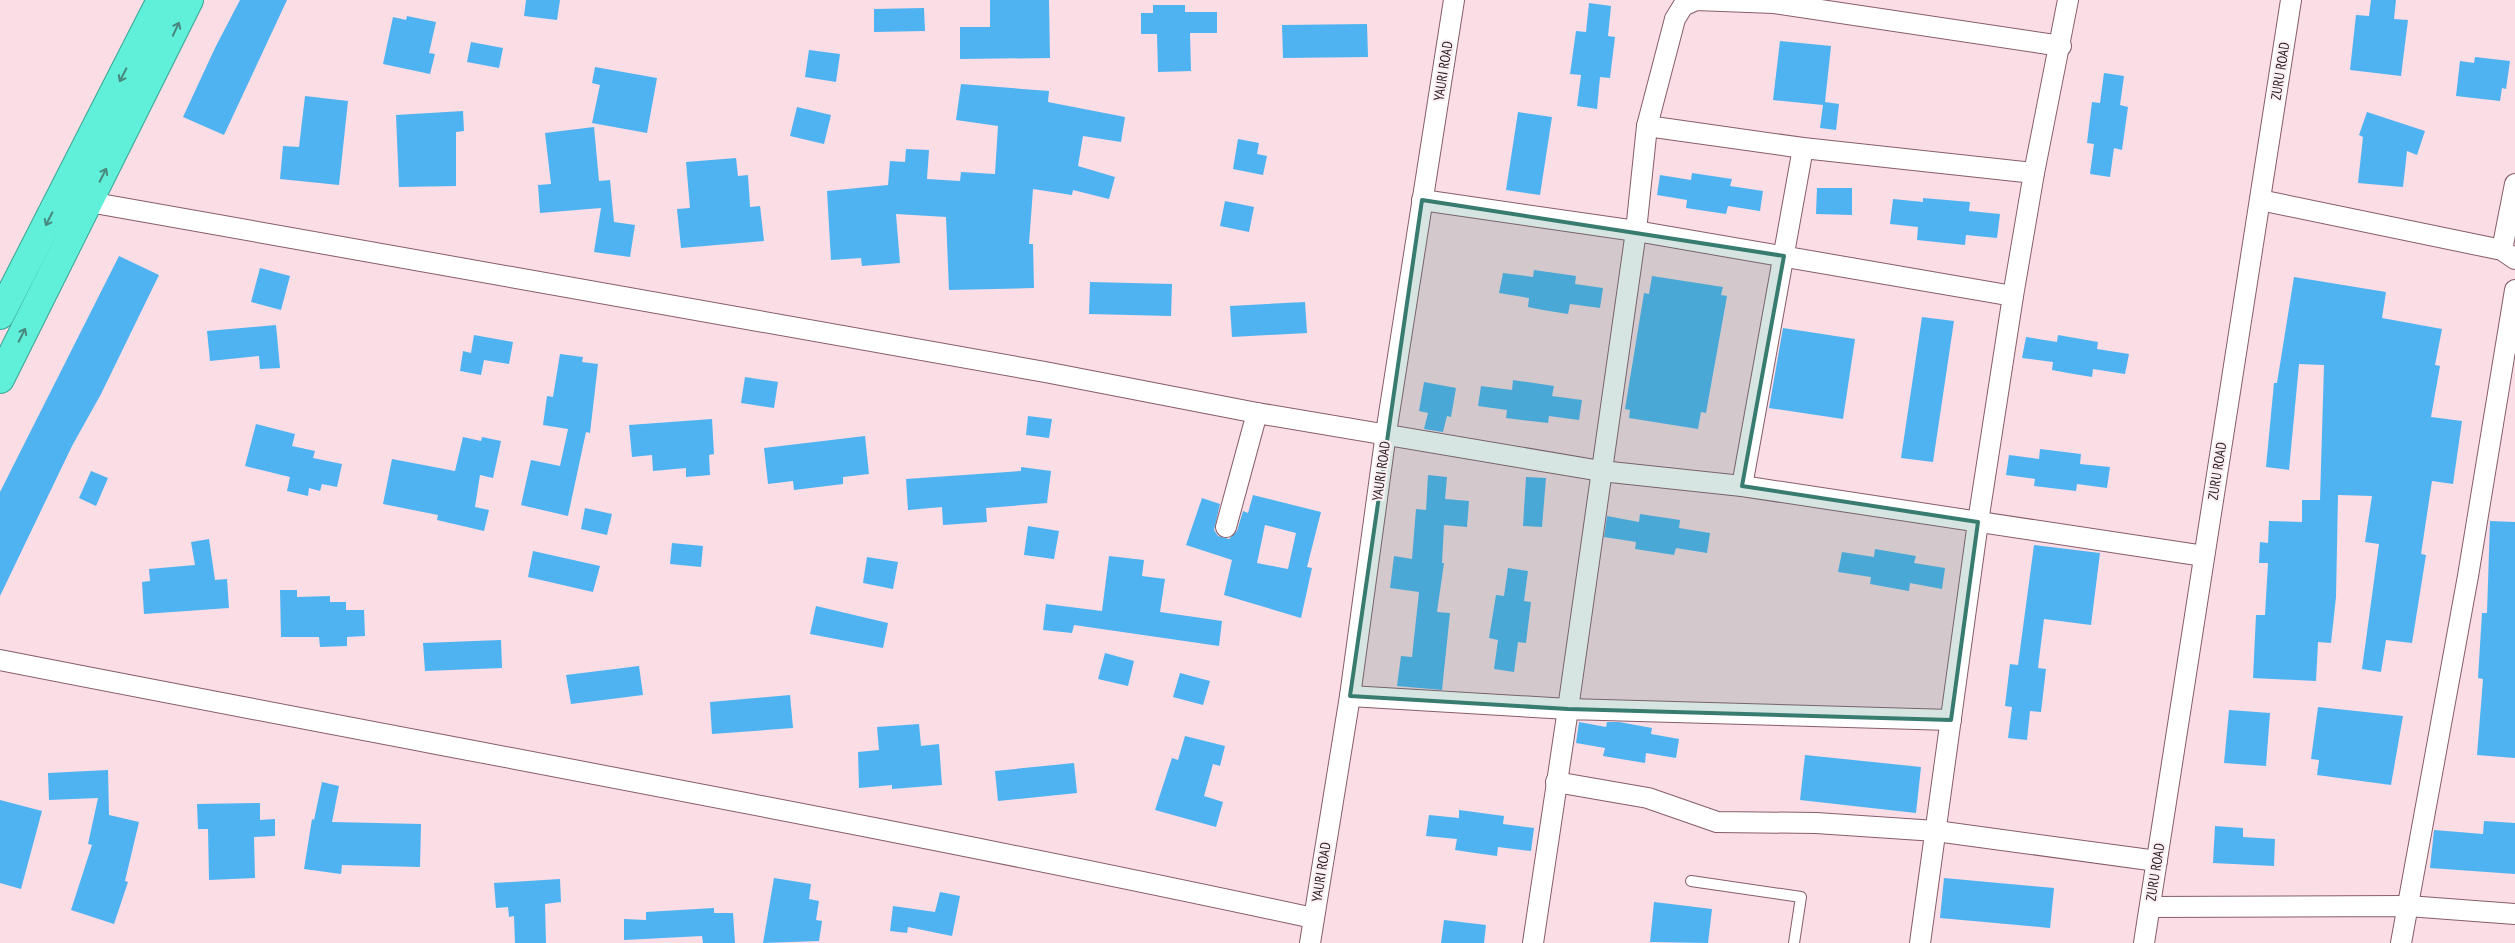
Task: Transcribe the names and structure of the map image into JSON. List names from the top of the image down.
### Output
{
  "streets": {
    "street": ["YAURI ROAD", "ZURU ROAD"]
  }
}
